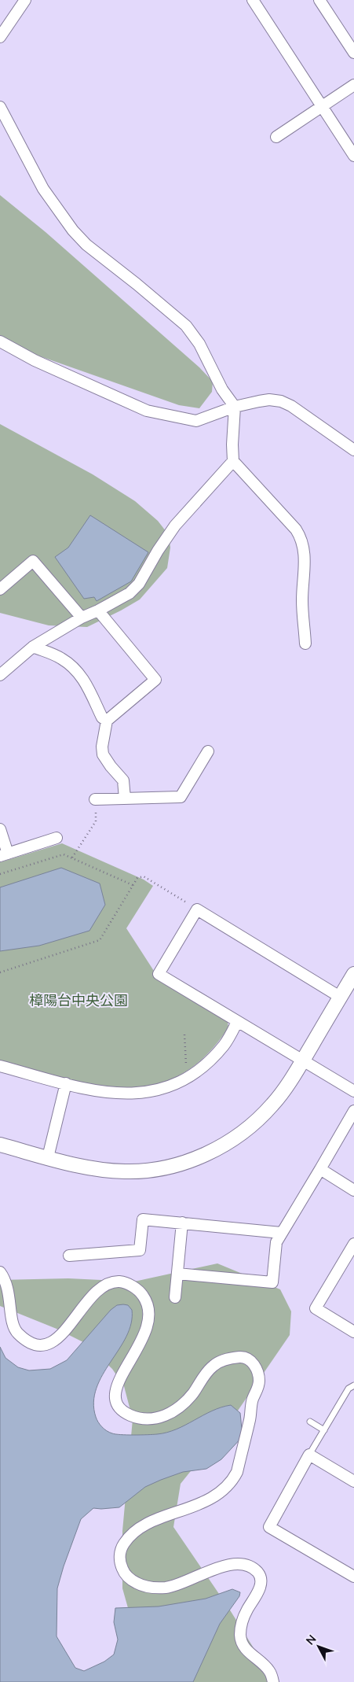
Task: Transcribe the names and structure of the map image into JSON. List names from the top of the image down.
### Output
{
  "parks": ["樟陽台中央公園"],
  "north": "top left"
}
